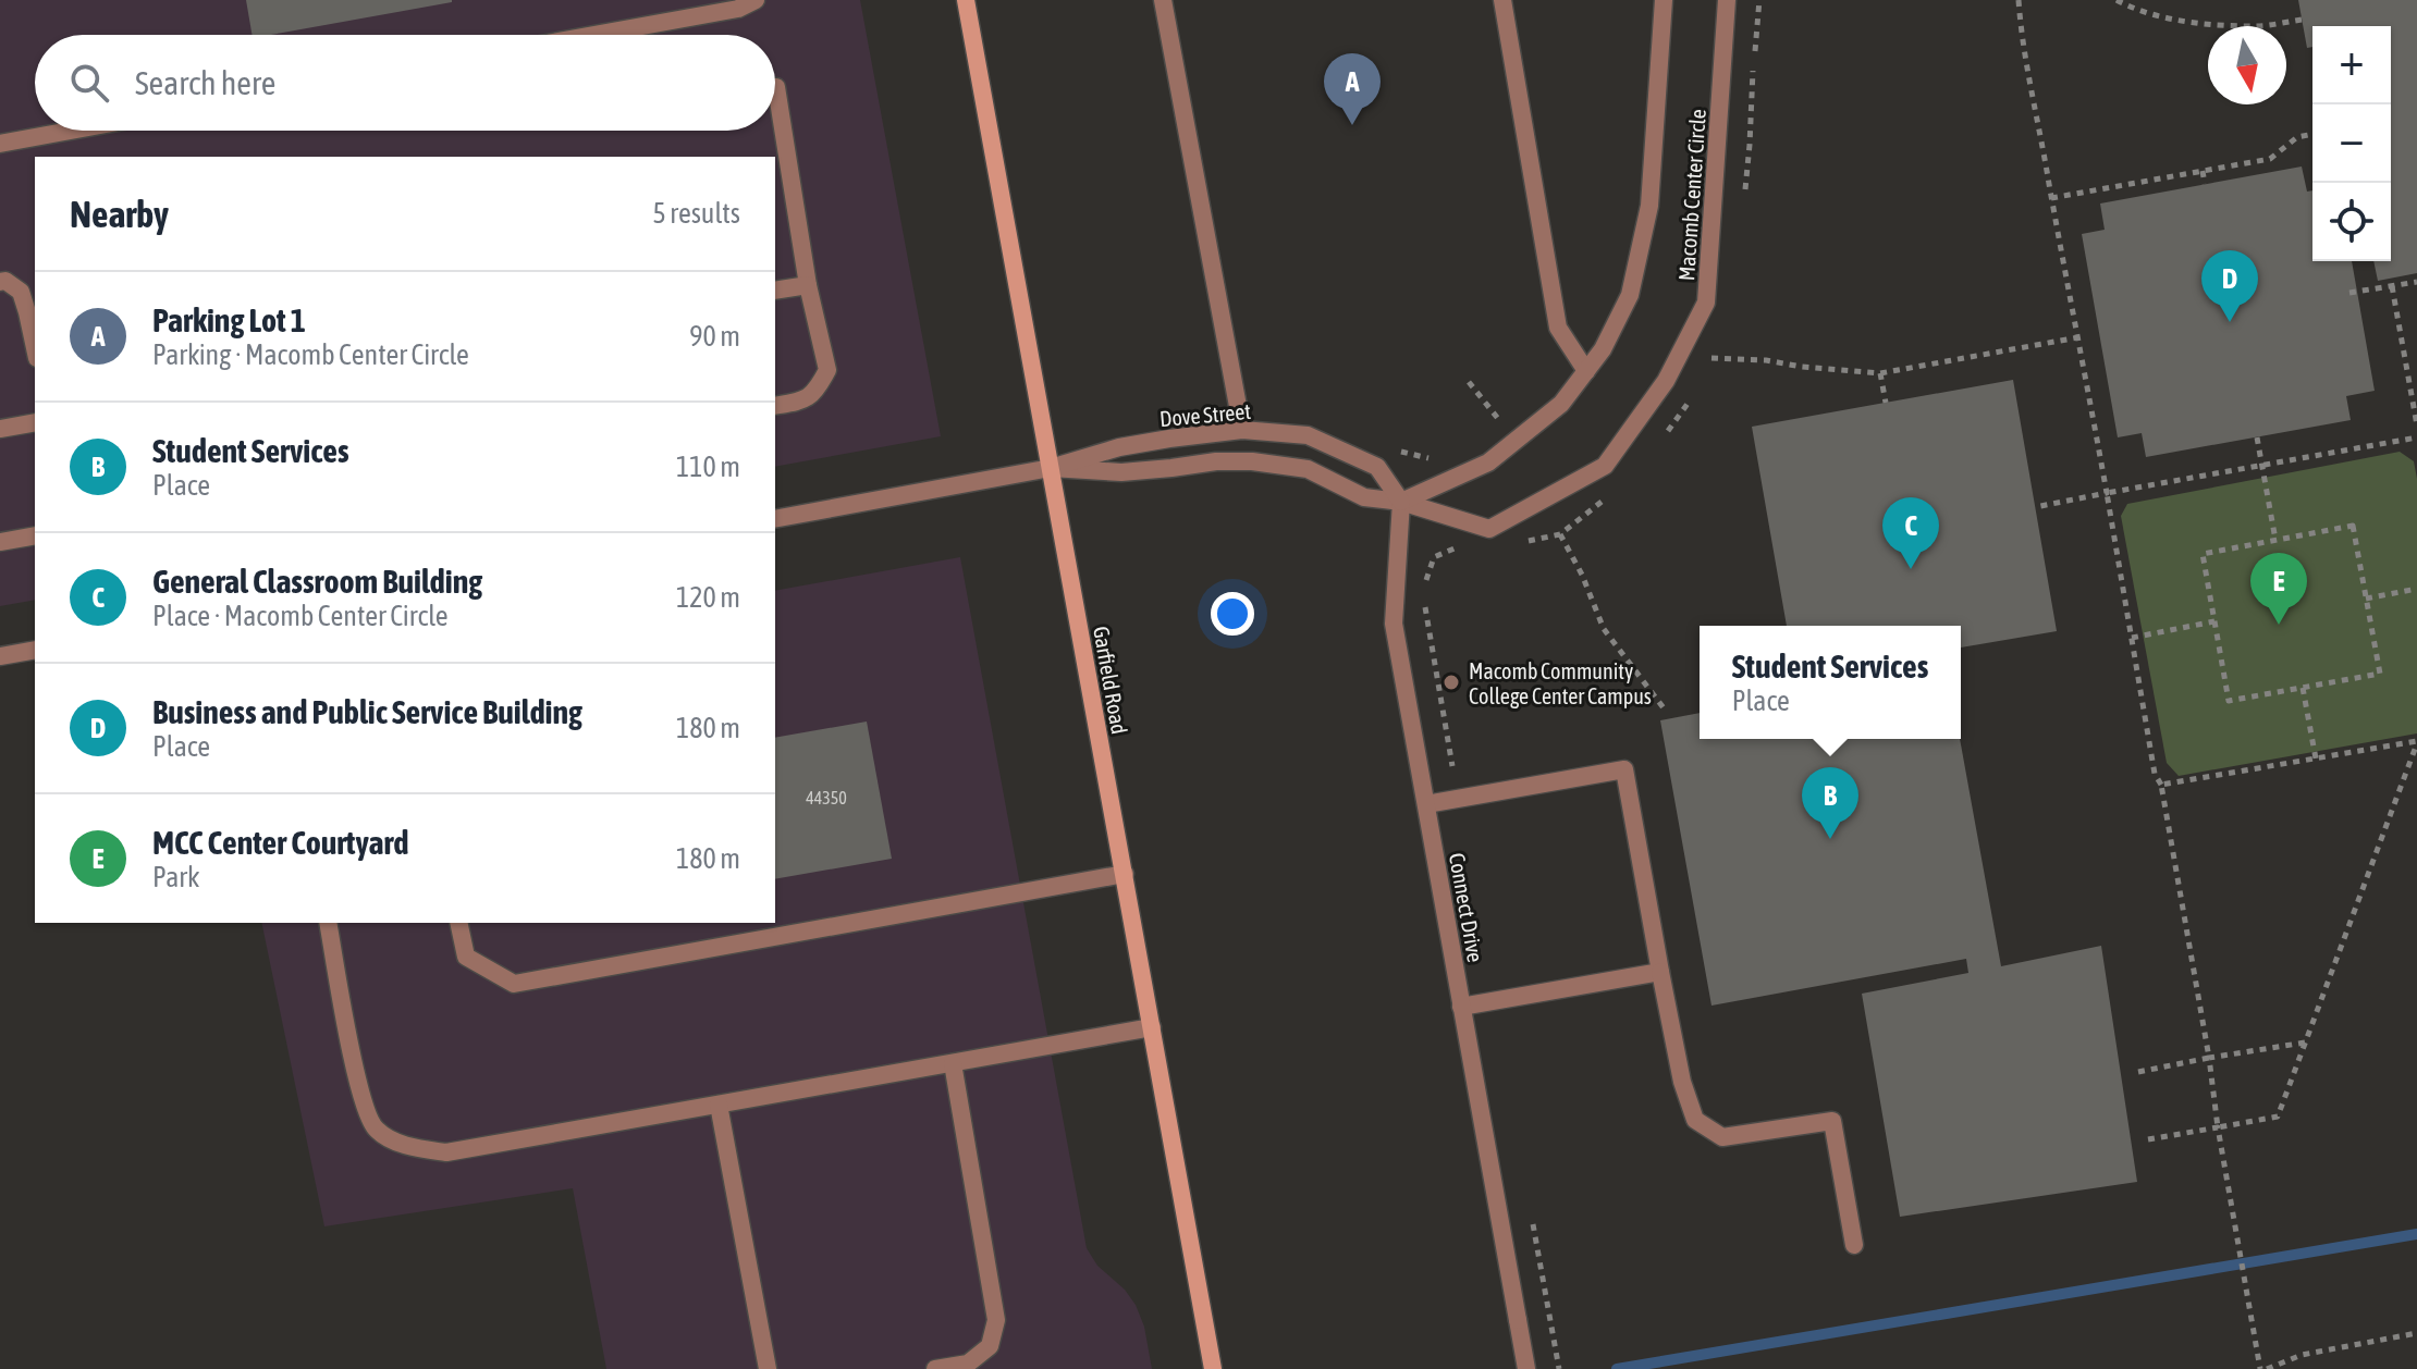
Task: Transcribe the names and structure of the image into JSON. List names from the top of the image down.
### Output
{
  "streets": {
    "main road": ["Garfield Road"],
    "street": ["Macomb Center Circle", "Dove Street", "Connect Drive"]
  },
  "crossings": [
    ["Macomb Center Circle", "Dove Street"],
    ["Macomb Center Circle", "Connect Drive"],
    ["Dove Street", "Garfield Road"],
    ["Dove Street", "Connect Drive"]
  ],
  "places": ["Macomb Community College Center Campus"],
  "house_numbers": ["44350"],
  "north": "bottom",
  "page": {
    "map_buttons": ["+", "−"],
    "search": "Search here",
    "pins": [
      "A",
      "D",
      "C",
      "E",
      "B"
    ],
    "heading": ["Nearby", "5 results"],
    "list": [
      {
        "mark": "A",
        "name": "Parking Lot 1",
        "note": "Parking · Macomb Center Circle",
        "value": "90 m"
      },
      {
        "mark": "B",
        "name": "Student Services",
        "note": "Place",
        "value": "110 m"
      },
      {
        "mark": "C",
        "name": "General Classroom Building",
        "note": "Place · Macomb Center Circle",
        "value": "120 m"
      },
      {
        "mark": "D",
        "name": "Business and Public Service Building",
        "note": "Place",
        "value": "180 m"
      },
      {
        "mark": "E",
        "name": "MCC Center Courtyard",
        "note": "Park",
        "value": "180 m"
      }
    ],
    "popup": ["Student Services", "Place"]
  }
}
